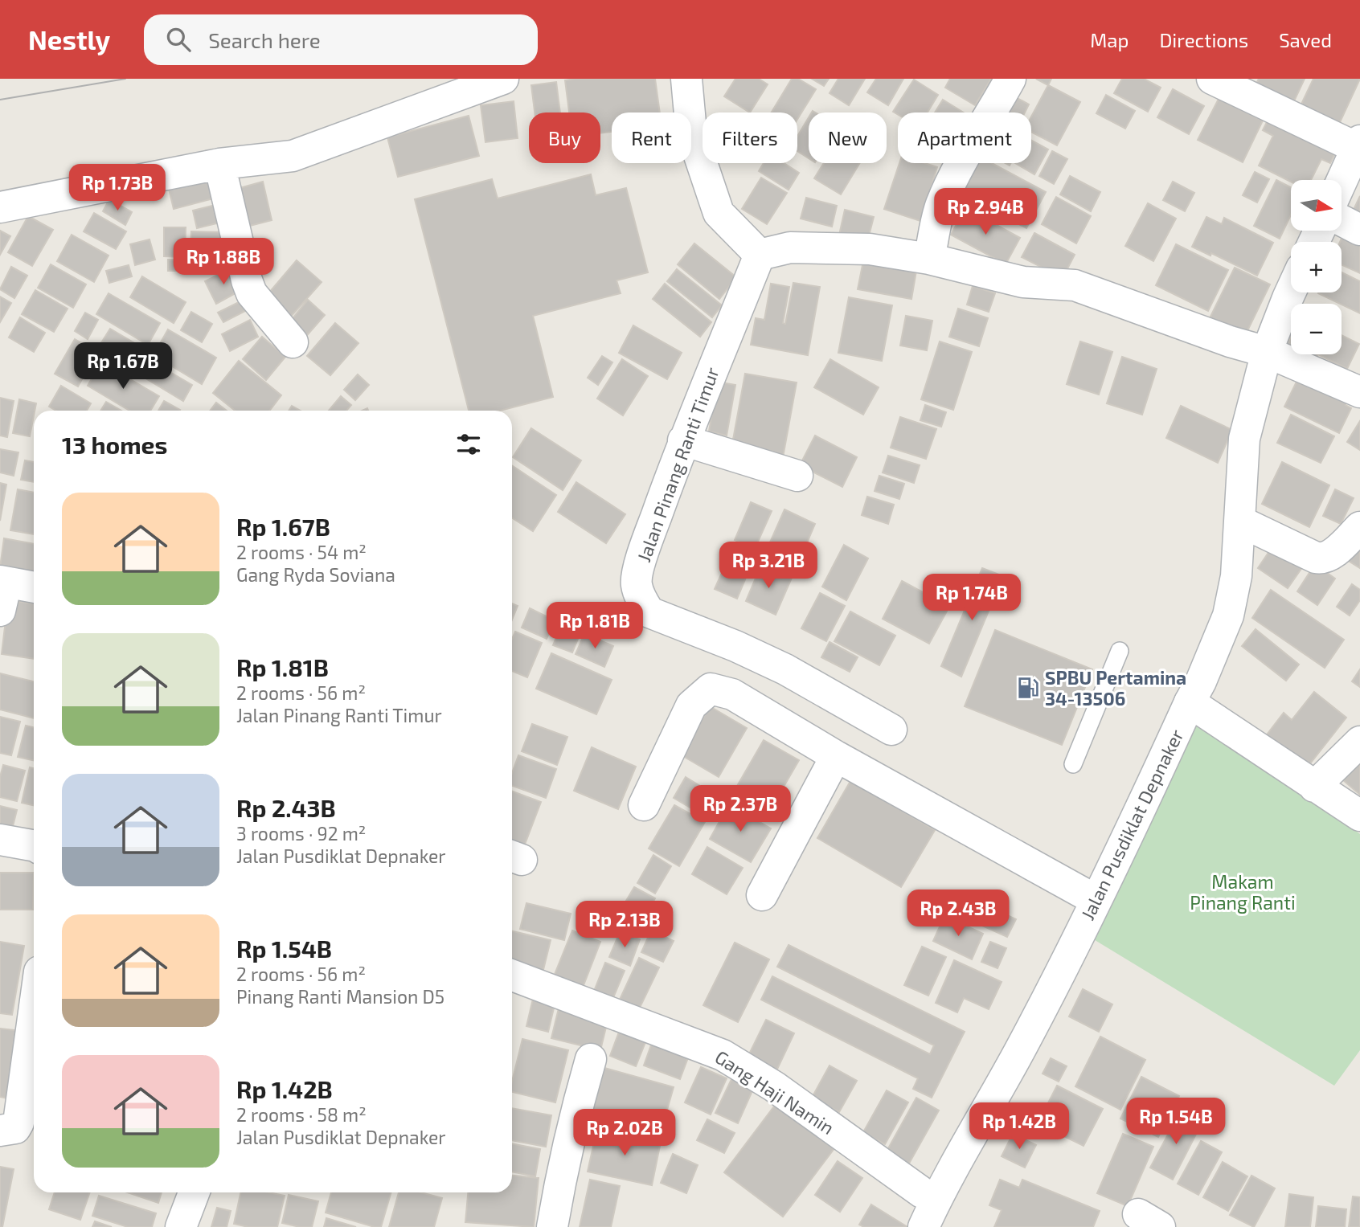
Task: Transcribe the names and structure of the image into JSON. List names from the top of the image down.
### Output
{
  "streets": {
    "street": ["Jalan Pinang Ranti Timur", "Jalan Pusdiklat Depnaker", "Gang Haji Namin"]
  },
  "crossings": [
    ["Jalan Pusdiklat Depnaker", "Gang Haji Namin"]
  ],
  "parks": ["Makam Pinang Ranti"],
  "places": {
    "fuel station": ["SPBU Pertamina 34-13506"]
  },
  "north": "right",
  "page": {
    "header": "Nestly",
    "search": "Search here",
    "nav": ["Map", "Directions", "Saved"],
    "chip": [
      "Buy",
      "Rent",
      "Filters",
      "New",
      "Apartment"
    ],
    "price": [
      "Rp 1.73B",
      "Rp 2.94B",
      "Rp 1.88B",
      "Rp 1.67B",
      "Rp 3.21B",
      "Rp 1.74B",
      "Rp 1.81B",
      "Rp 2.37B",
      "Rp 2.43B",
      "Rp 2.13B",
      "Rp 1.54B",
      "Rp 1.42B",
      "Rp 2.02B"
    ],
    "map_buttons": ["+", "−"],
    "heading": "13 homes",
    "list": [
      {
        "name": "Rp 1.67B",
        "note": "2 rooms · 54 m² · Gang Ryda Soviana"
      },
      {
        "name": "Rp 1.81B",
        "note": "2 rooms · 56 m² · Jalan Pinang Ranti Timur"
      },
      {
        "name": "Rp 2.43B",
        "note": "3 rooms · 92 m² · Jalan Pusdiklat Depnaker"
      },
      {
        "name": "Rp 1.54B",
        "note": "2 rooms · 56 m² · Pinang Ranti Mansion D5"
      },
      {
        "name": "Rp 1.42B",
        "note": "2 rooms · 58 m² · Jalan Pusdiklat Depnaker"
      }
    ]
  }
}
